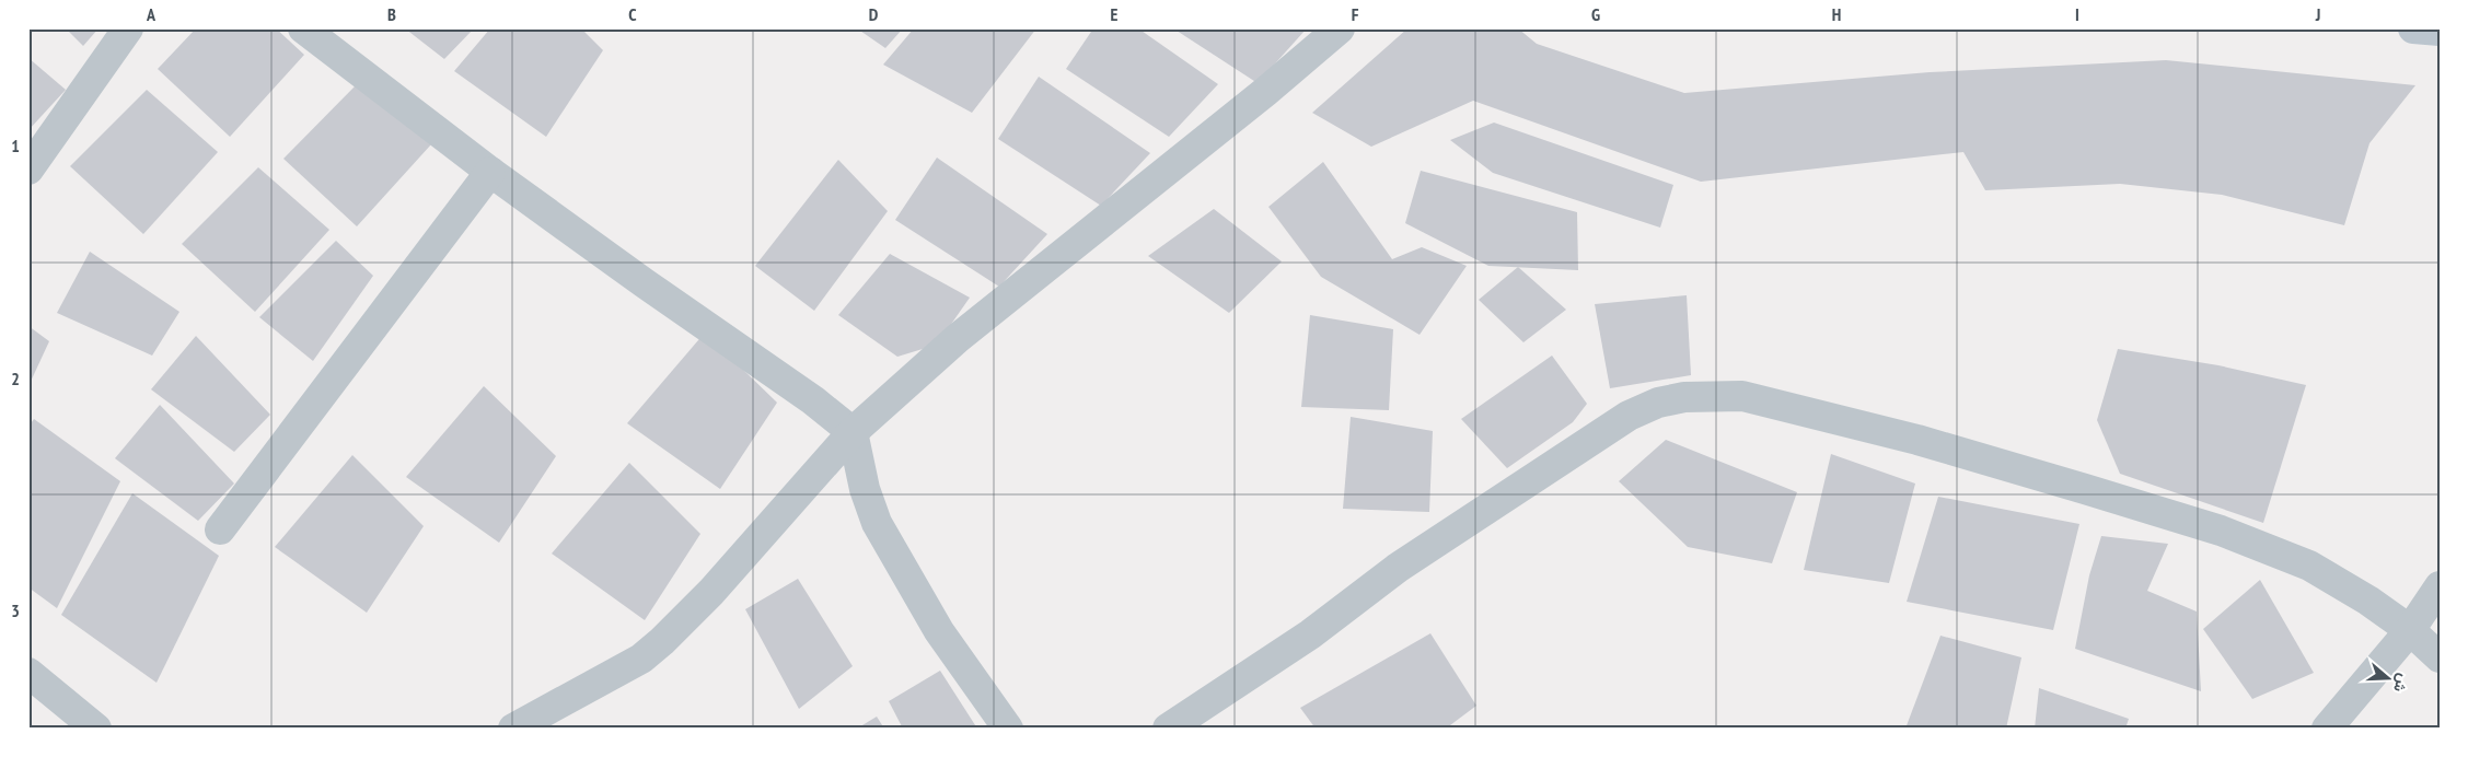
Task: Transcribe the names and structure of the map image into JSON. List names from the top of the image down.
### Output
{
  "north": "right",
  "grid": {
    "columns": [
      "A",
      "B",
      "C",
      "D",
      "E",
      "F",
      "G",
      "H",
      "I",
      "J"
    ],
    "rows": ["1", "2", "3"]
  }
}
